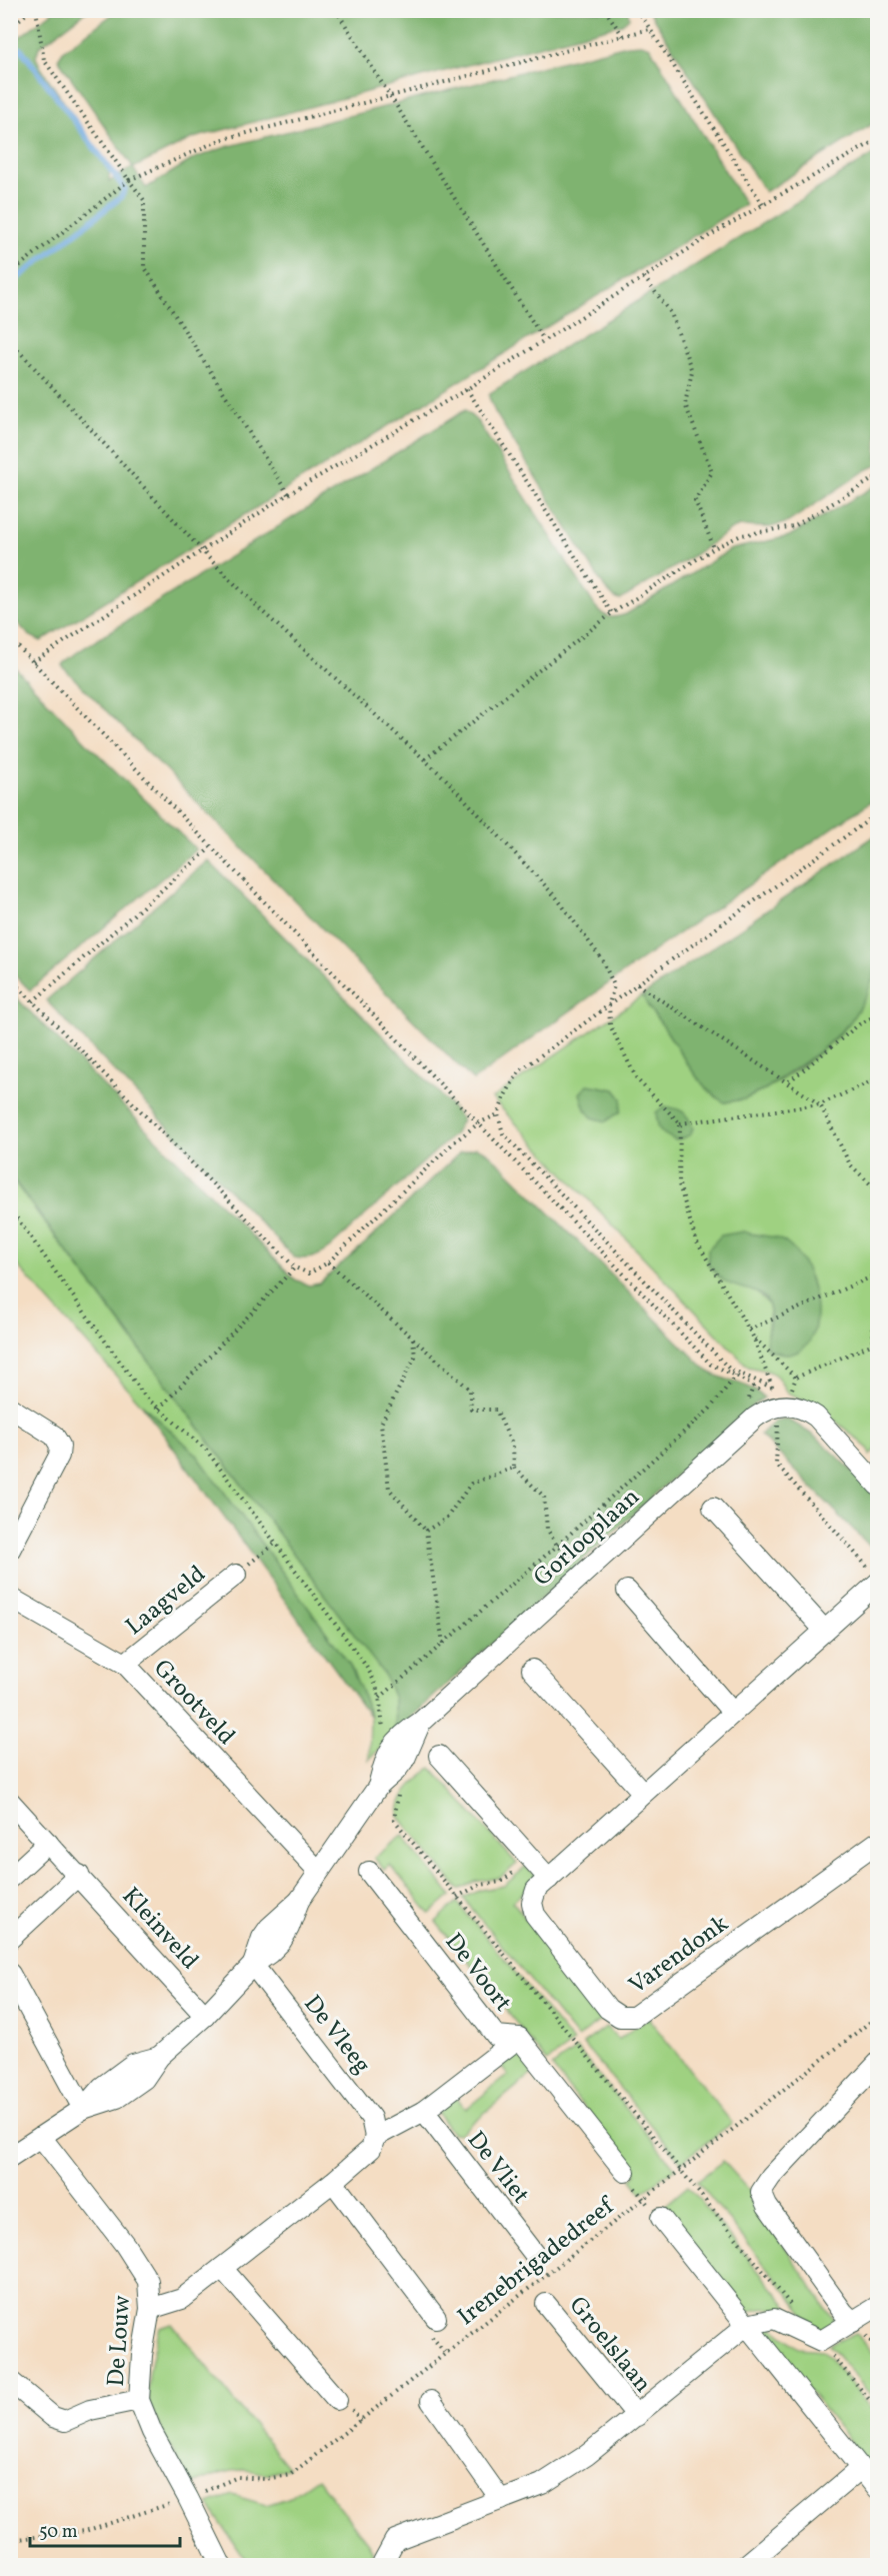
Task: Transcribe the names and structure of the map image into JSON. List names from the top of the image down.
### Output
{
  "streets": {
    "street": [
      "Gorlooplaan",
      "Laagveld",
      "Grootveld",
      "Kleinveld",
      "Varendonk",
      "De Voort",
      "De Vleeg",
      "De Vliet",
      "De Louw",
      "Groelslaan"
    ],
    "path": ["Irenebrigadedreef"]
  },
  "crossings": [
    ["Gorlooplaan", "Grootveld"],
    ["Gorlooplaan", "Kleinveld"],
    ["Gorlooplaan", "De Vleeg"],
    ["Gorlooplaan", "De Louw"],
    ["Laagveld", "Grootveld"],
    ["Irenebrigadedreef", "De Louw"]
  ],
  "scale_bar": "50 m"
}
